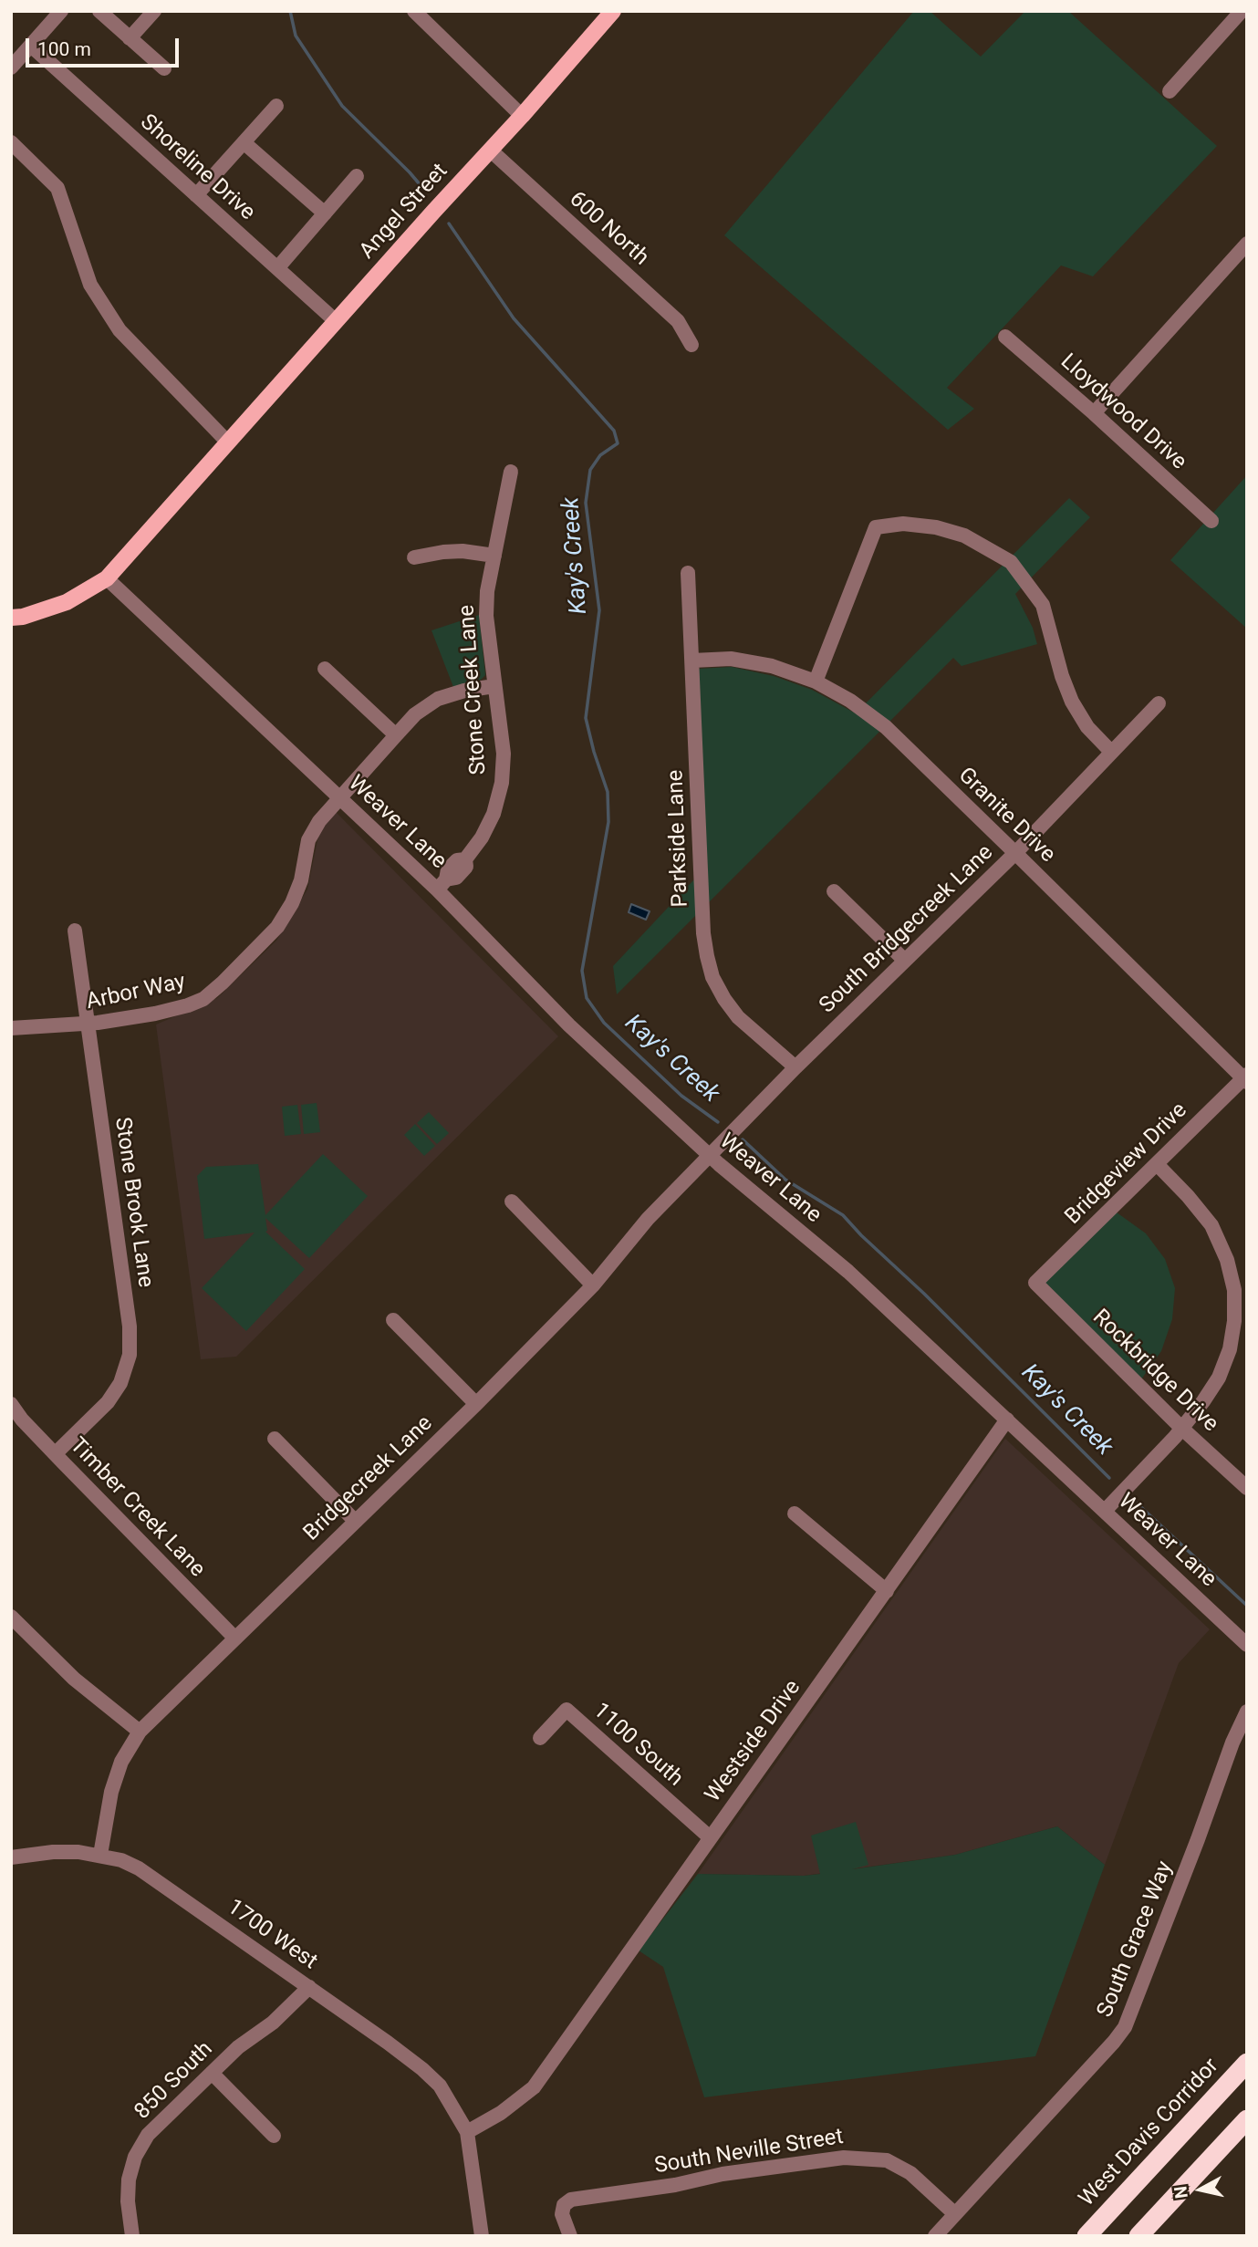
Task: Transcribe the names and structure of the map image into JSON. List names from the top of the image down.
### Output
{
  "streets": {
    "highway": ["West Davis Corridor"],
    "main road": ["Angel Street"],
    "street": [
      "Shoreline Drive",
      "600 North",
      "Lloydwood Drive",
      "Stone Creek Lane",
      "Granite Drive",
      "Weaver Lane",
      "Parkside Lane",
      "South Bridgecreek Lane",
      "Arbor Way",
      "Bridgeview Drive",
      "Stone Brook Lane",
      "Rockbridge Drive",
      "Bridgecreek Lane",
      "Timber Creek Lane",
      "Westside Drive",
      "1100 South",
      "1700 West",
      "South Grace Way",
      "850 South",
      "South Neville Street"
    ]
  },
  "crossings": [
    ["Shoreline Drive", "Angel Street"],
    ["Angel Street", "600 North"],
    ["Angel Street", "Weaver Lane"],
    ["Stone Creek Lane", "Weaver Lane"],
    ["Stone Creek Lane", "Arbor Way"],
    ["Granite Drive", "Parkside Lane"],
    ["Granite Drive", "South Bridgecreek Lane"],
    ["Granite Drive", "Bridgeview Drive"],
    ["Weaver Lane", "South Bridgecreek Lane"],
    ["Weaver Lane", "Arbor Way"],
    ["Weaver Lane", "Bridgecreek Lane"],
    ["Weaver Lane", "Westside Drive"],
    ["Parkside Lane", "South Bridgecreek Lane"],
    ["South Bridgecreek Lane", "Bridgecreek Lane"],
    ["Arbor Way", "Stone Brook Lane"],
    ["Bridgeview Drive", "Rockbridge Drive"],
    ["Stone Brook Lane", "Timber Creek Lane"],
    ["Bridgecreek Lane", "Timber Creek Lane"],
    ["Bridgecreek Lane", "1700 West"],
    ["Westside Drive", "1100 South"],
    ["Westside Drive", "1700 West"],
    ["1700 West", "850 South"],
    ["South Grace Way", "South Neville Street"]
  ],
  "water": ["Kay's Creek"],
  "scale_bar": "100 m",
  "north": "left"
}
